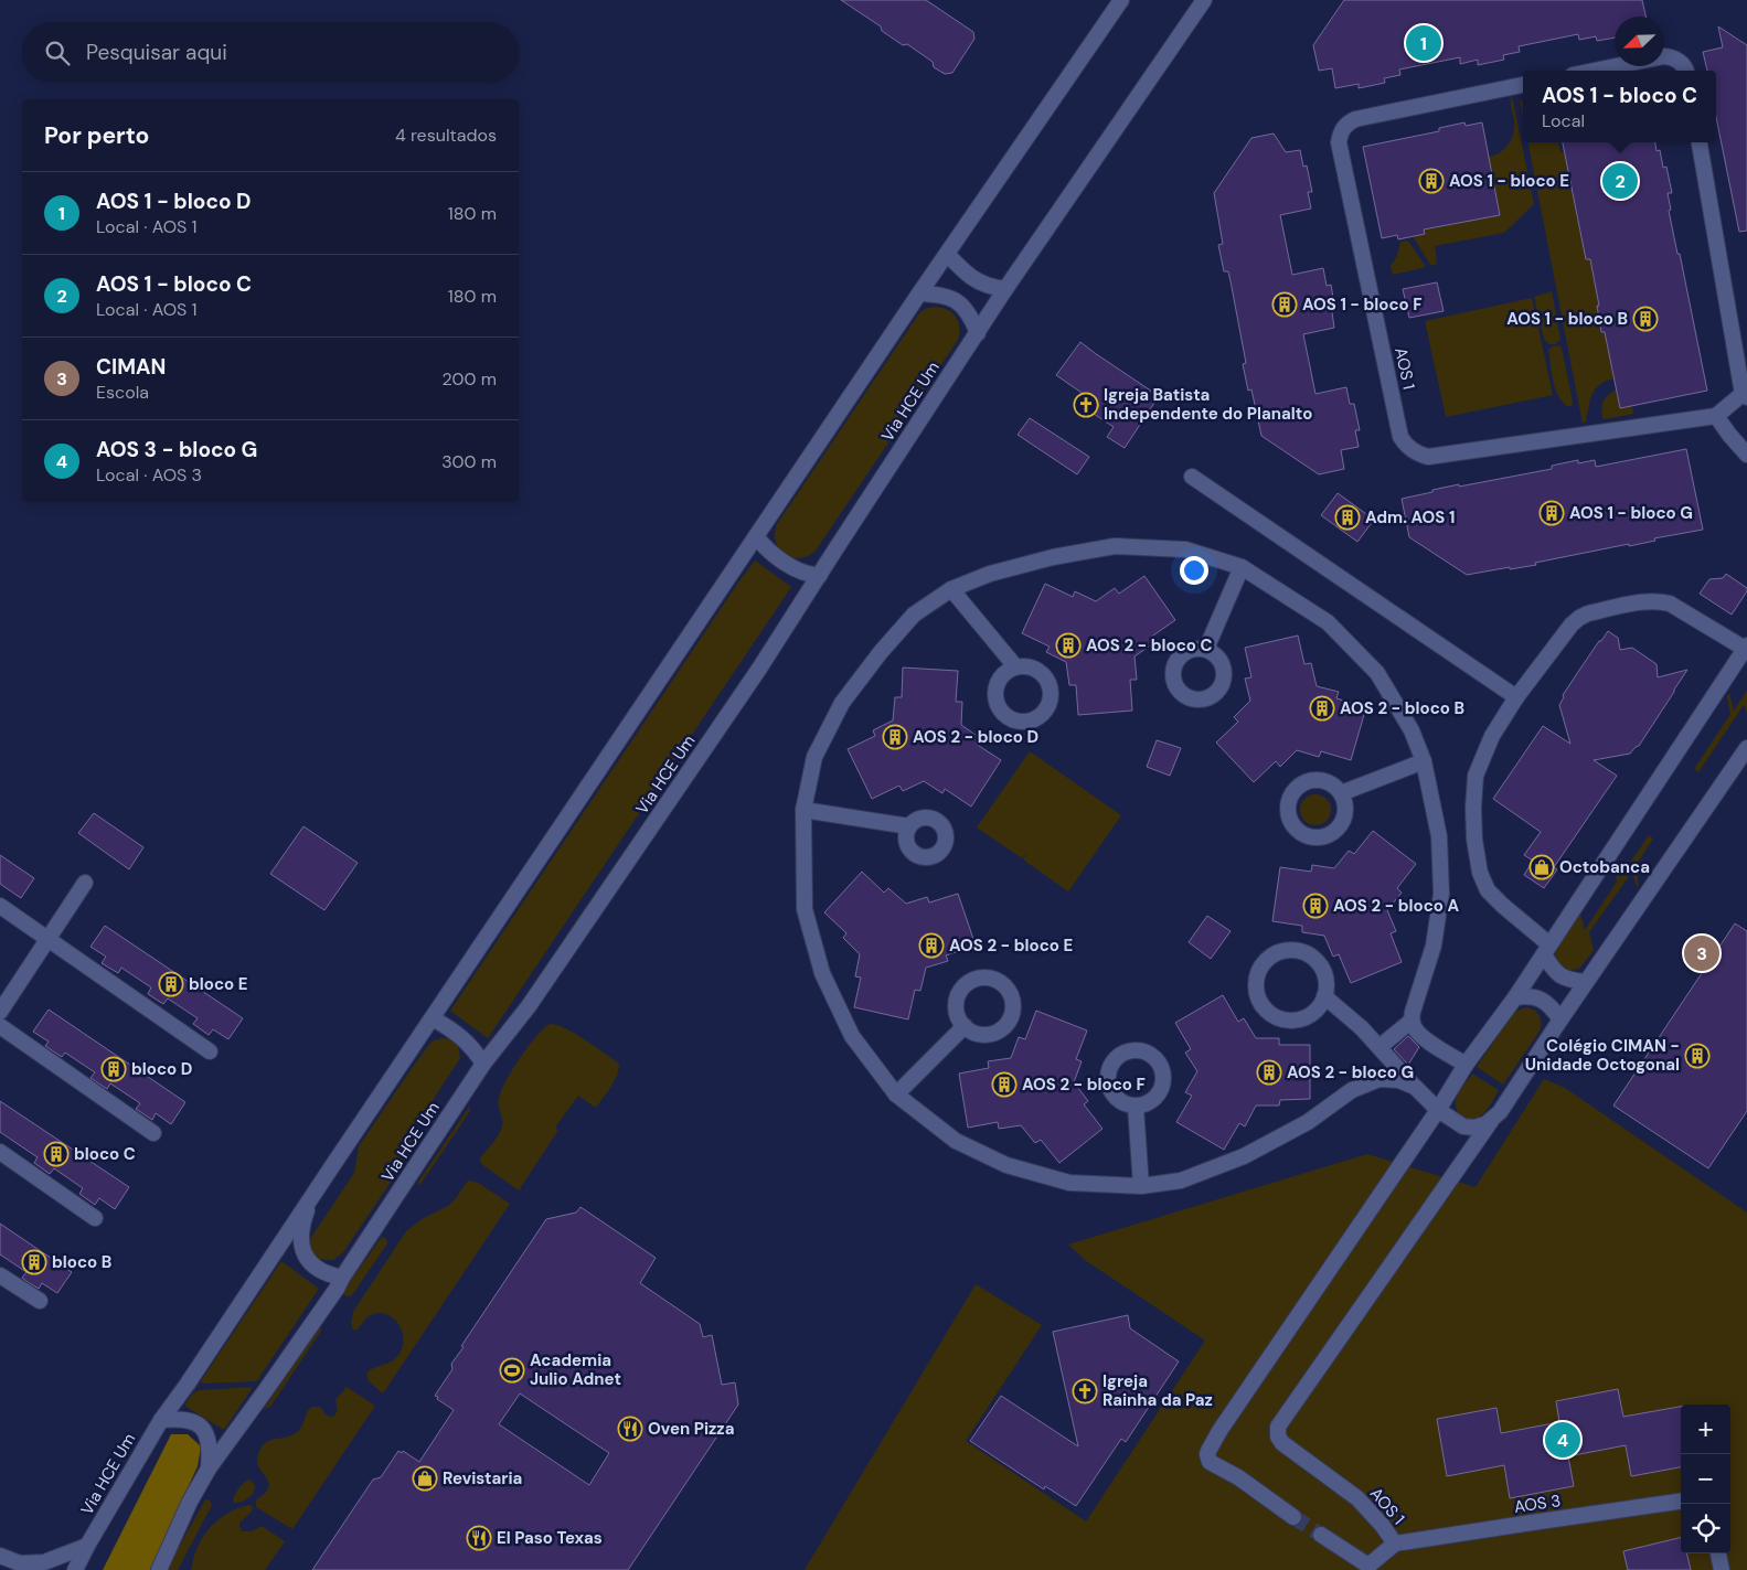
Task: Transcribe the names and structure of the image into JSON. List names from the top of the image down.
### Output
{
  "streets": {
    "street": ["AOS 1", "Via HCE Um", "AOS 3"]
  },
  "crossings": [
    ["AOS 1", "AOS 3"]
  ],
  "places": {
    "building": [
      "AOS 1 - bloco E",
      "AOS 1 - bloco F",
      "AOS 1 - bloco B",
      "AOS 1 - bloco G",
      "Adm. AOS 1",
      "AOS 2 - bloco C",
      "AOS 2 - bloco B",
      "AOS 2 - bloco D",
      "AOS 2 - bloco A",
      "AOS 2 - bloco E",
      "bloco E",
      "Colégio CIMAN - Unidade Octogonal",
      "bloco D",
      "AOS 2 - bloco G",
      "AOS 2 - bloco F",
      "bloco C",
      "bloco B"
    ],
    "church": ["Igreja Batista Independente do Planalto", "Igreja Rainha da Paz"],
    "shop": ["Octobanca", "Revistaria"],
    "sports": ["Academia Julio Adnet"],
    "restaurant": ["Oven Pizza", "El Paso Texas"]
  },
  "north": "bottom left",
  "page": {
    "search": "Pesquisar aqui",
    "pins": [
      "1",
      "2",
      "3",
      "4"
    ],
    "popup": ["AOS 1 - bloco C", "Local"],
    "heading": ["Por perto", "4 resultados"],
    "list": [
      {
        "mark": "1",
        "name": "AOS 1 - bloco D",
        "note": "Local · AOS 1",
        "value": "180 m"
      },
      {
        "mark": "2",
        "name": "AOS 1 - bloco C",
        "note": "Local · AOS 1",
        "value": "180 m"
      },
      {
        "mark": "3",
        "name": "CIMAN",
        "note": "Escola",
        "value": "200 m"
      },
      {
        "mark": "4",
        "name": "AOS 3 - bloco G",
        "note": "Local · AOS 3",
        "value": "300 m"
      }
    ],
    "map_buttons": ["+", "−"]
  }
}
